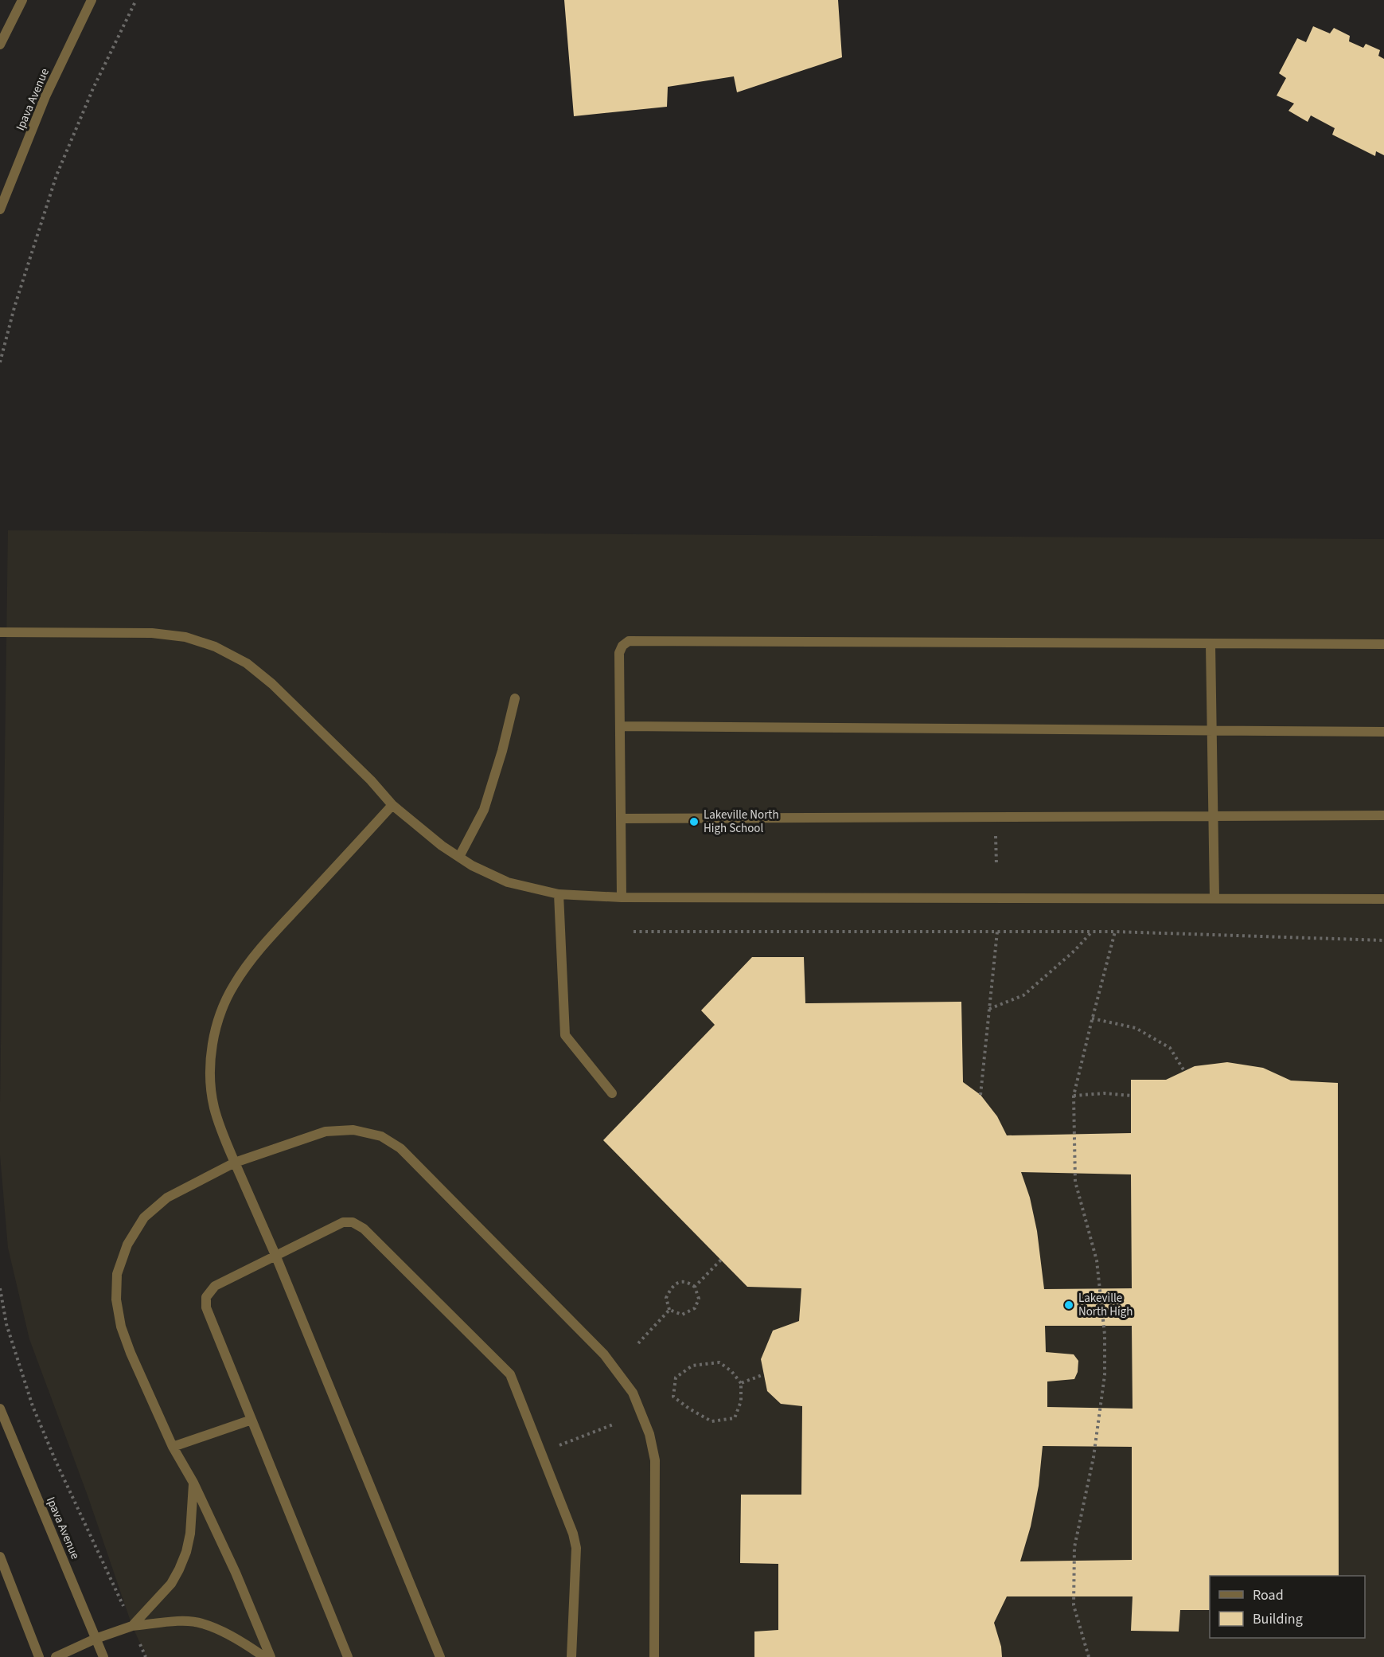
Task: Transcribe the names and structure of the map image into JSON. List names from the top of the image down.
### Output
{
  "streets": {
    "street": ["Ipava Avenue"]
  },
  "places": ["Lakeville North High School", "Lakeville North High"],
  "legend": ["Road", "Building"]
}
